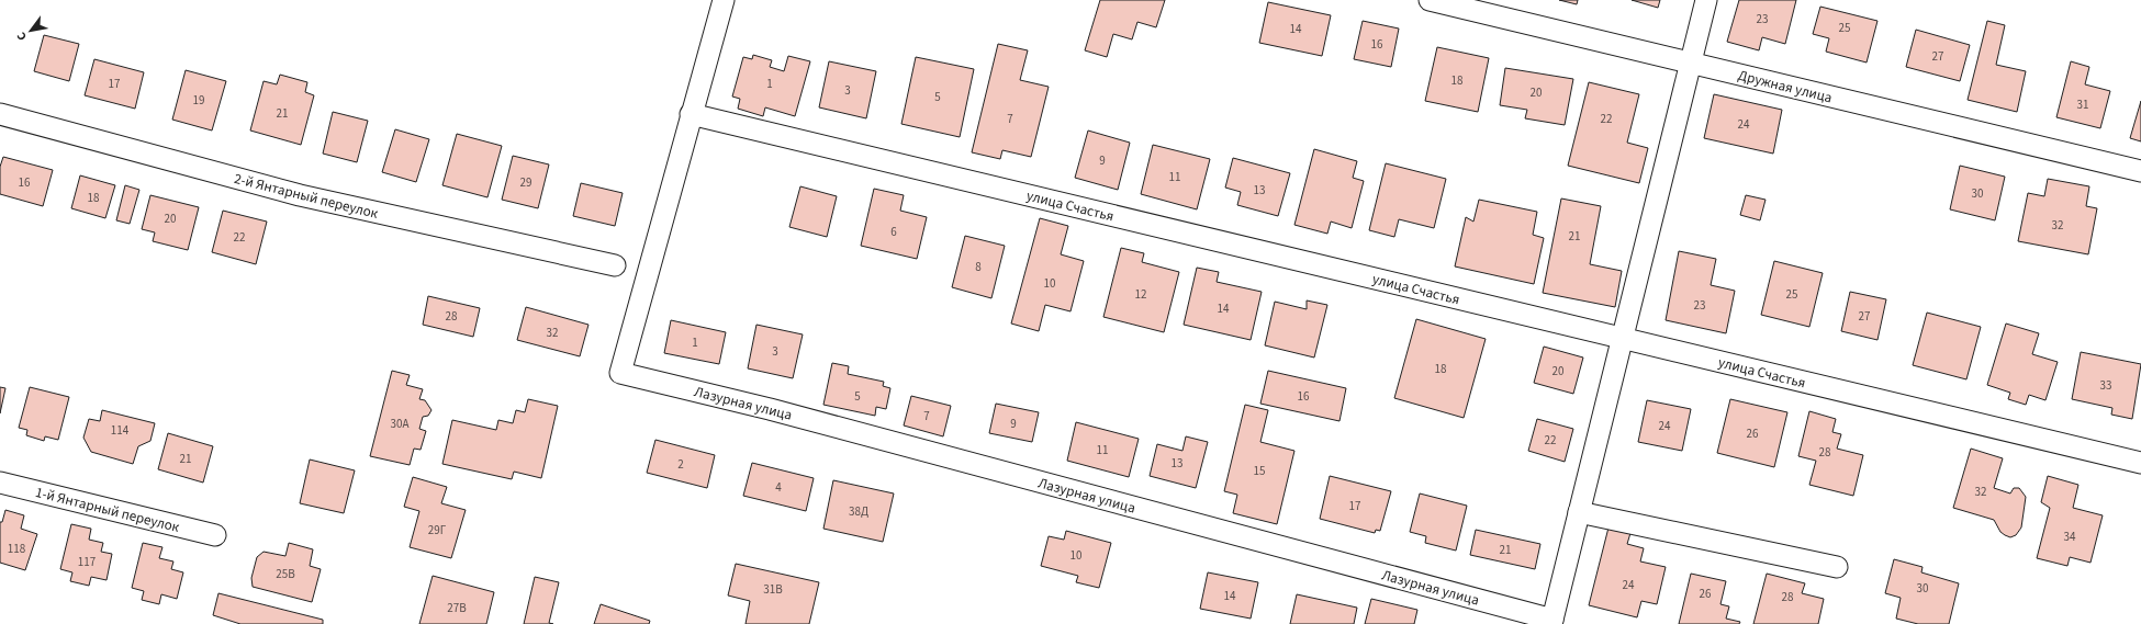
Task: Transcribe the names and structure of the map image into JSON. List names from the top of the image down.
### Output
{
  "streets": {
    "street": [
      "Дружная улица",
      "2-й Янтарный переулок",
      "улица Счастья",
      "Лазурная улица",
      "1-й Янтарный переулок"
    ]
  },
  "crossings": [
    ["улица Счастья", "Лазурная улица"]
  ],
  "house_numbers": [
    "23",
    "25",
    "14",
    "16",
    "27",
    "18",
    "17",
    "1",
    "3",
    "20",
    "5",
    "19",
    "31",
    "21",
    "7",
    "22",
    "24",
    "9",
    "11",
    "16",
    "29",
    "13",
    "30",
    "18",
    "20",
    "32",
    "6",
    "21",
    "22",
    "8",
    "10",
    "12",
    "25",
    "23",
    "14",
    "28",
    "27",
    "32",
    "1",
    "3",
    "18",
    "20",
    "33",
    "5",
    "16",
    "7",
    "30А",
    "9",
    "24",
    "114",
    "26",
    "22",
    "11",
    "28",
    "21",
    "13",
    "2",
    "15",
    "4",
    "32",
    "17",
    "38Д",
    "29Г",
    "34",
    "118",
    "21",
    "10",
    "117",
    "25В",
    "24",
    "30",
    "31В",
    "26",
    "14",
    "28",
    "27В"
  ],
  "north": "bottom left"
}
